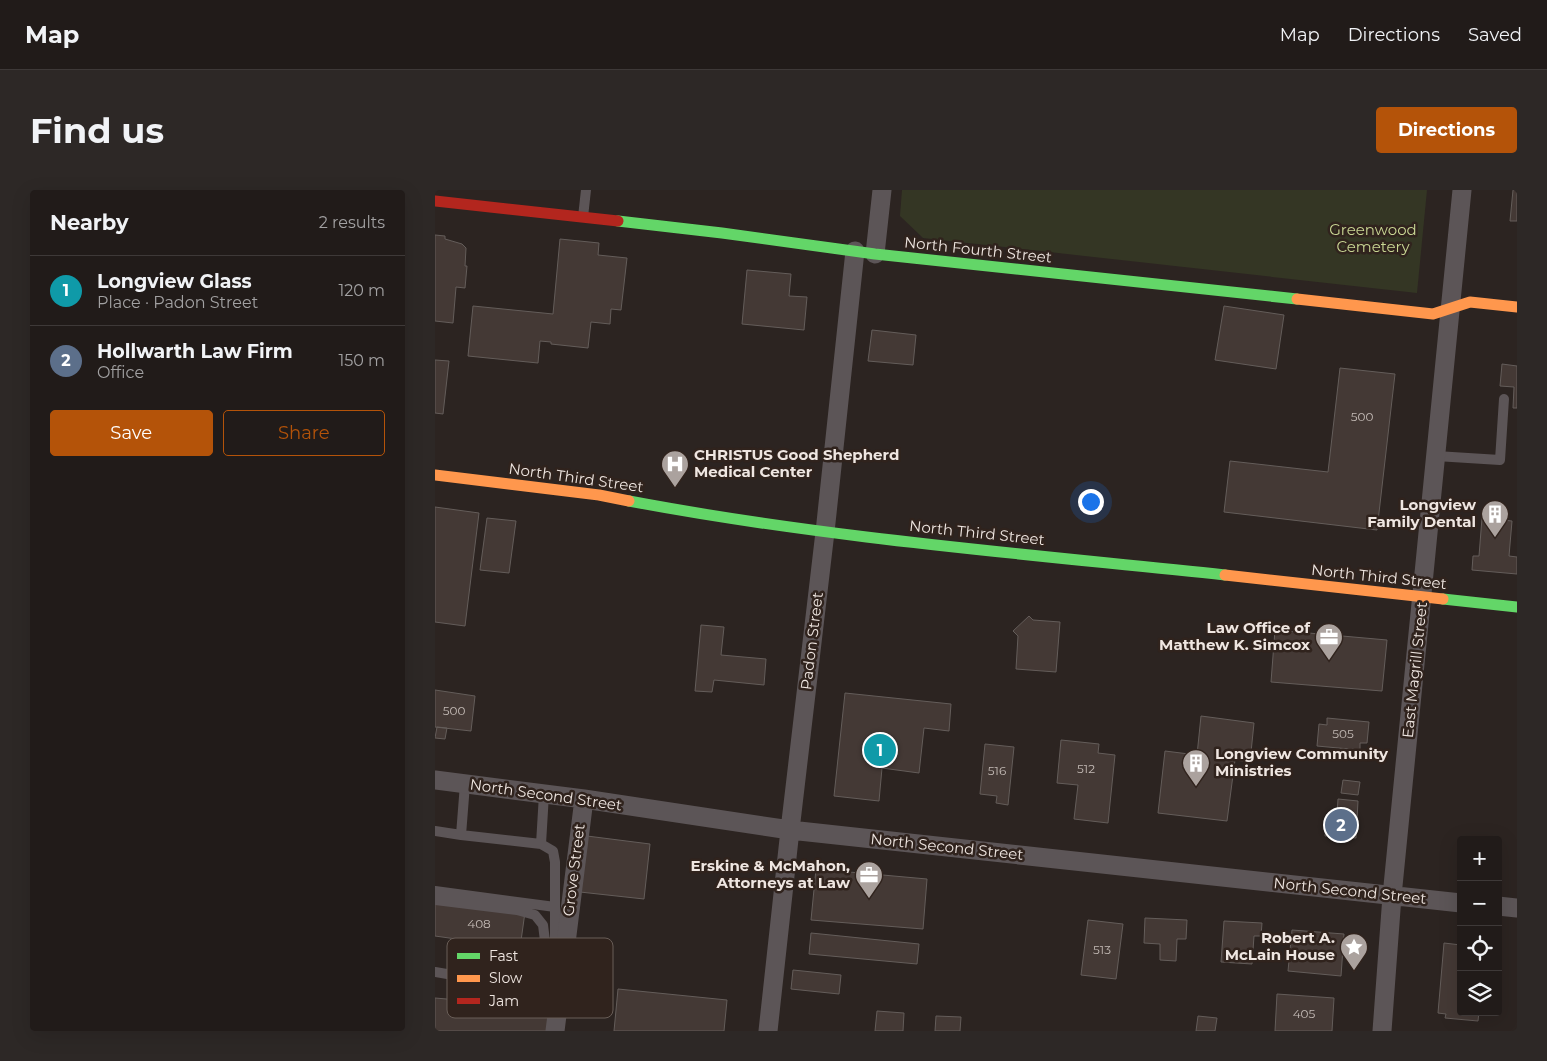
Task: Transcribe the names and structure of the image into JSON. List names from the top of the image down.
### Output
{
  "streets": {
    "street": [
      "North Fourth Street",
      "North Third Street",
      "Padon Street",
      "East Magrill Street",
      "North Second Street",
      "Grove Street"
    ]
  },
  "crossings": [
    ["North Fourth Street", "Padon Street"],
    ["North Fourth Street", "East Magrill Street"],
    ["North Third Street", "Padon Street"],
    ["North Third Street", "East Magrill Street"],
    ["Padon Street", "North Second Street"],
    ["East Magrill Street", "North Second Street"],
    ["North Second Street", "Grove Street"]
  ],
  "parks": ["Greenwood Cemetery"],
  "places": {
    "hospital": ["CHRISTUS Good Shepherd Medical Center"],
    "building": ["Longview Family Dental", "Longview Community Ministries"],
    "office": ["Law Office of Matthew K. Simcox", "Erskine & McMahon, Attorneys at Law"],
    "place": ["Robert A. McLain House"]
  },
  "house_numbers": [
    "500",
    "500",
    "505",
    "512",
    "516",
    "408",
    "513",
    "405"
  ],
  "legend": ["Fast", "Slow", "Jam"],
  "page": {
    "header": "Map",
    "nav": ["Map", "Directions", "Saved"],
    "buttons": [
      "Directions",
      ["Save", "Share"]
    ],
    "title": "Find us",
    "heading": ["Nearby", "2 results"],
    "list": [
      {
        "mark": "1",
        "name": "Longview Glass",
        "note": "Place · Padon Street",
        "value": "120 m"
      },
      {
        "mark": "2",
        "name": "Hollwarth Law Firm",
        "note": "Office",
        "value": "150 m"
      }
    ],
    "pins": ["1", "2"],
    "map_buttons": ["+", "−"]
  }
}
